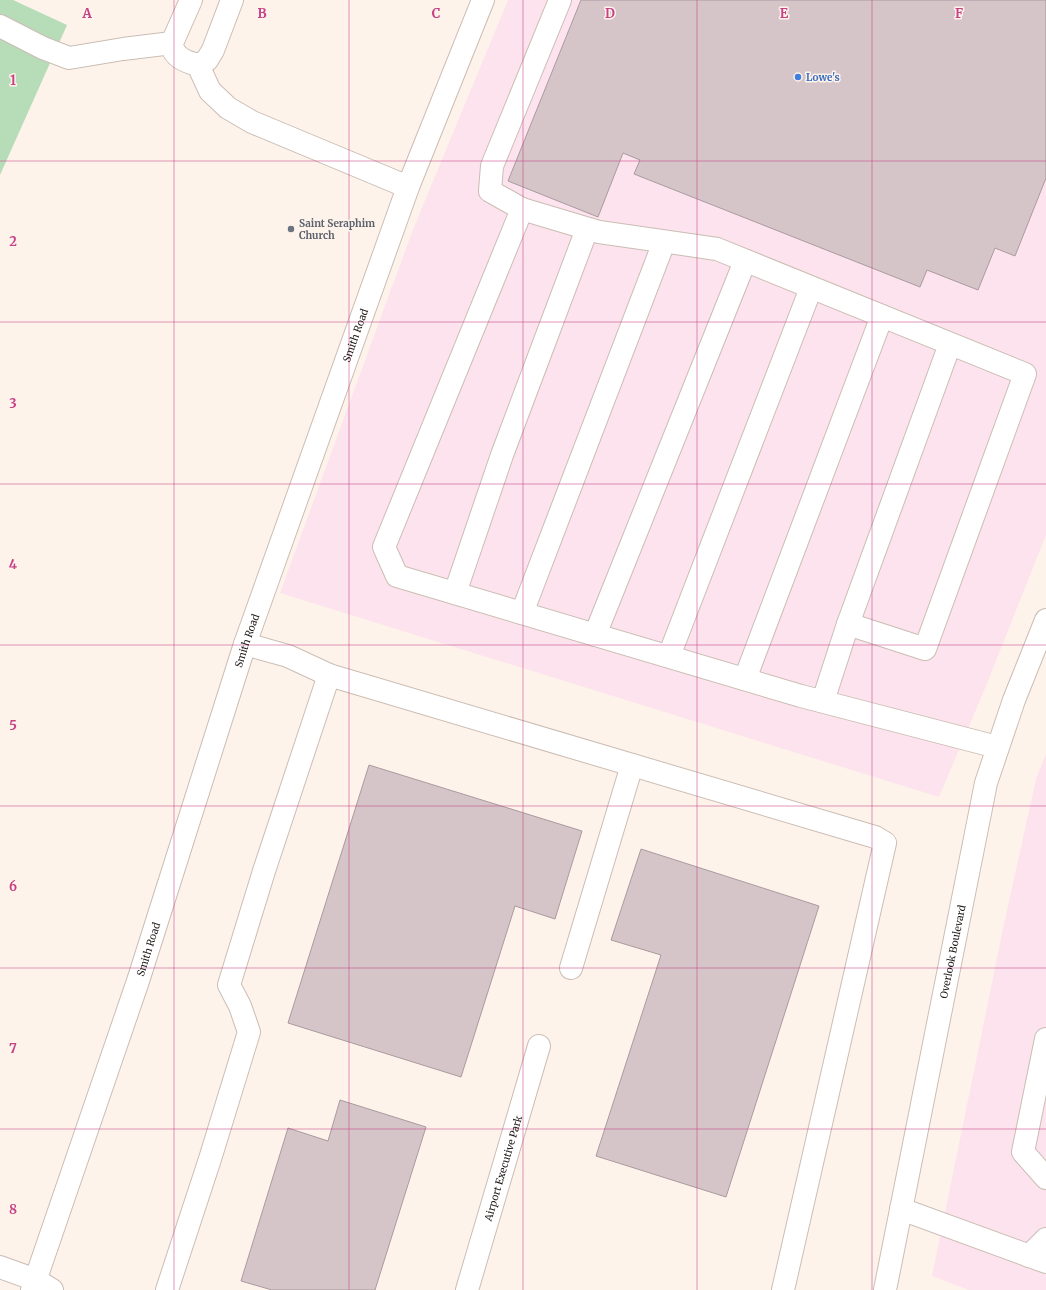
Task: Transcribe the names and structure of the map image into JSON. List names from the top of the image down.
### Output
{
  "streets": {
    "street": ["Smith Road", "Overlook Boulevard", "Airport Executive Park"]
  },
  "places": ["Lowe's", "Saint Seraphim Church"],
  "grid": {
    "columns": [
      "A",
      "B",
      "C",
      "D",
      "E",
      "F"
    ],
    "rows": [
      "1",
      "2",
      "3",
      "4",
      "5",
      "6",
      "7",
      "8"
    ]
  }
}
